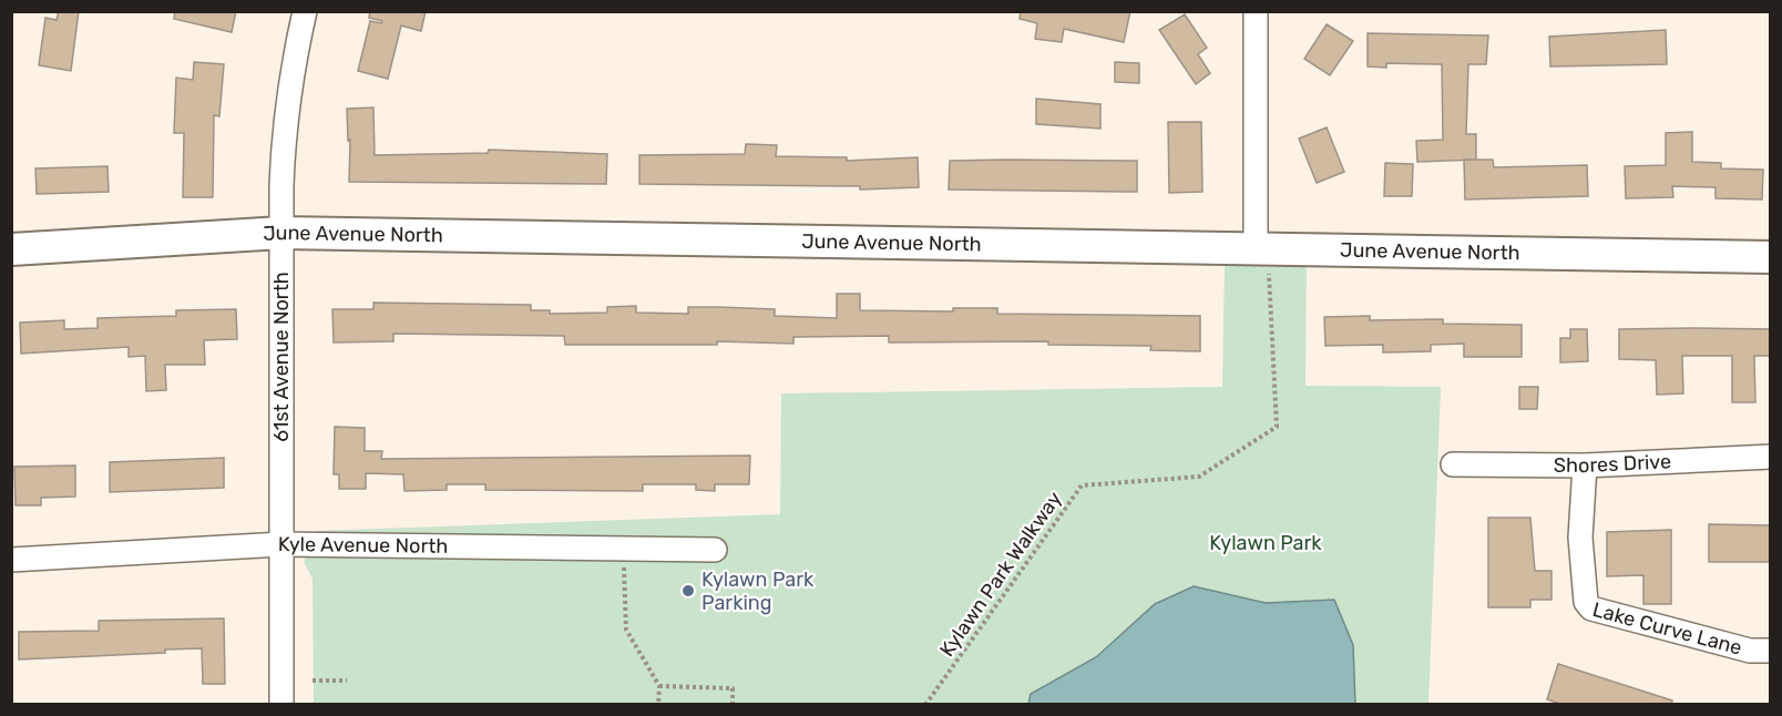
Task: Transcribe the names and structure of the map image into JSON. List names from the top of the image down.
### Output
{
  "streets": {
    "street": [
      "June Avenue North",
      "61st Avenue North",
      "Shores Drive",
      "Kyle Avenue North",
      "Lake Curve Lane"
    ],
    "path": ["Kylawn Park Walkway"]
  },
  "crossings": [
    ["June Avenue North", "61st Avenue North"],
    ["June Avenue North", "Kylawn Park Walkway"],
    ["61st Avenue North", "Kyle Avenue North"],
    ["Shores Drive", "Lake Curve Lane"]
  ],
  "parks": ["Kylawn Park"],
  "places": ["Kylawn Park Parking"]
}
